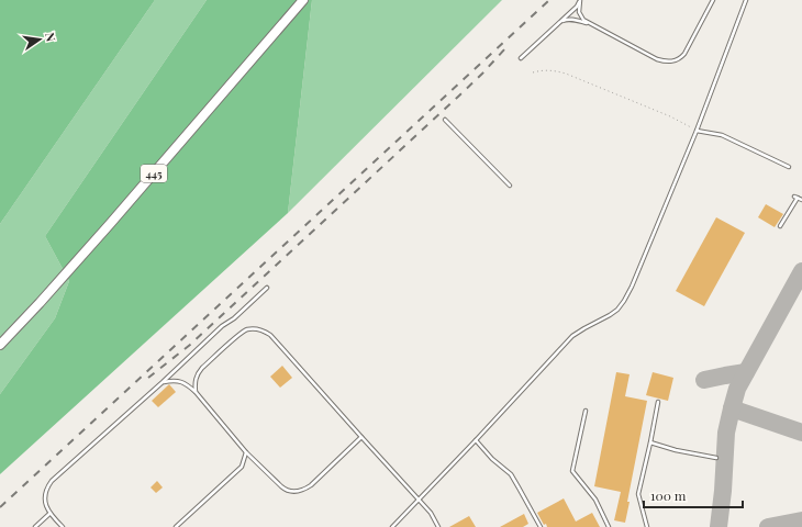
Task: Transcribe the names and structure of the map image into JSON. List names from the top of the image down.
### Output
{
  "streets": {
    "main road": ["445"]
  },
  "scale_bar": "100 m",
  "north": "right"
}
